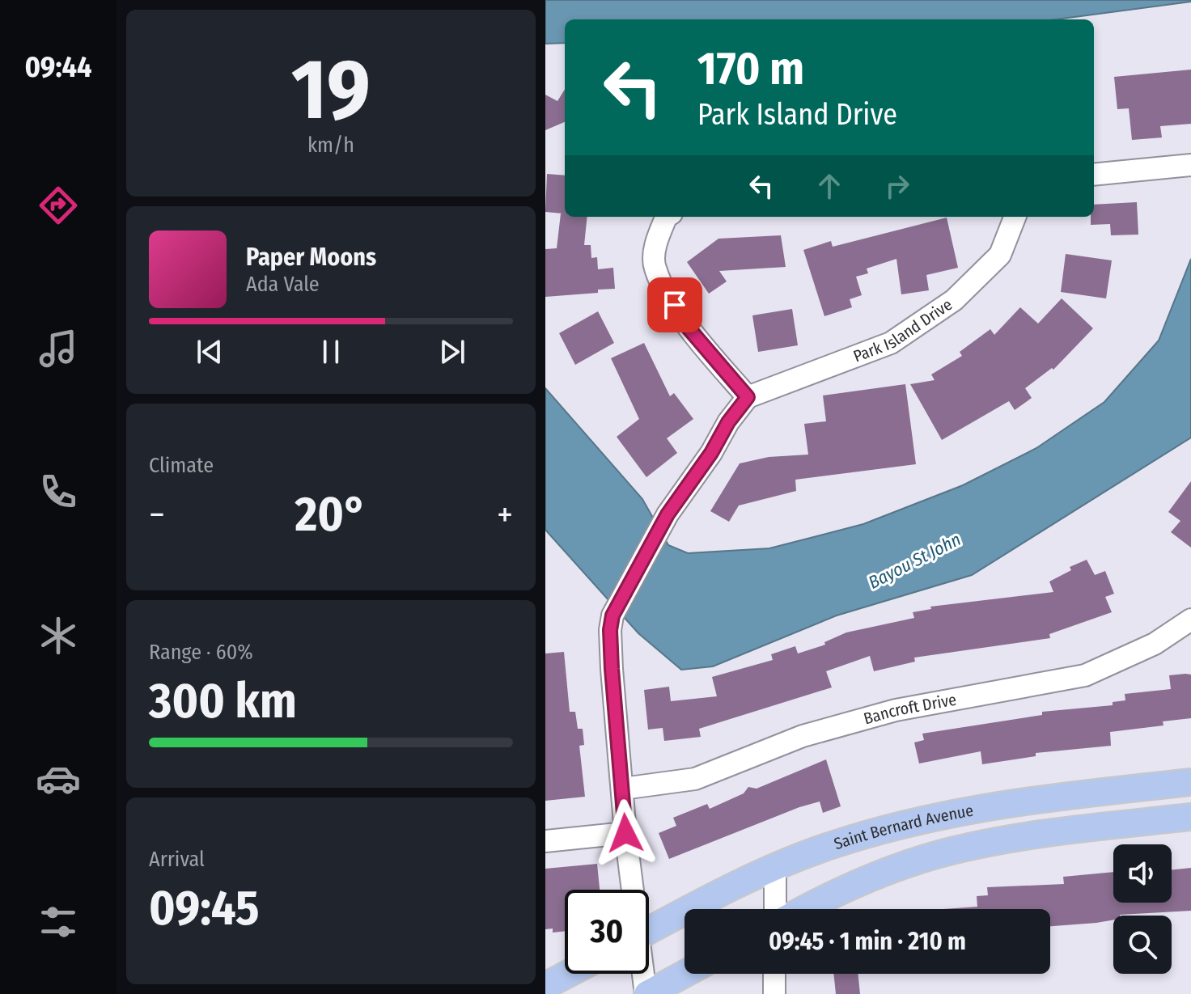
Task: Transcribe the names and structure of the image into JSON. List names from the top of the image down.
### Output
{
  "streets": {
    "main road": ["Saint Bernard Avenue"],
    "street": ["Park Island Drive", "Bancroft Drive"]
  },
  "water": ["Bayou St John"],
  "page": {
    "tabs": "09:44",
    "tile": [
      ["19", "km/h"],
      "Climate",
      ["Range · 60%", "300 km"],
      ["Arrival", "09:45"]
    ],
    "turn": ["170 m", "Park Island Drive"],
    "song": ["Paper Moons", "Ada Vale"],
    "heat": ["−", "20°", "+"],
    "limit": "30",
    "trip": "09:45 · 1 min · 210 m"
  }
}
